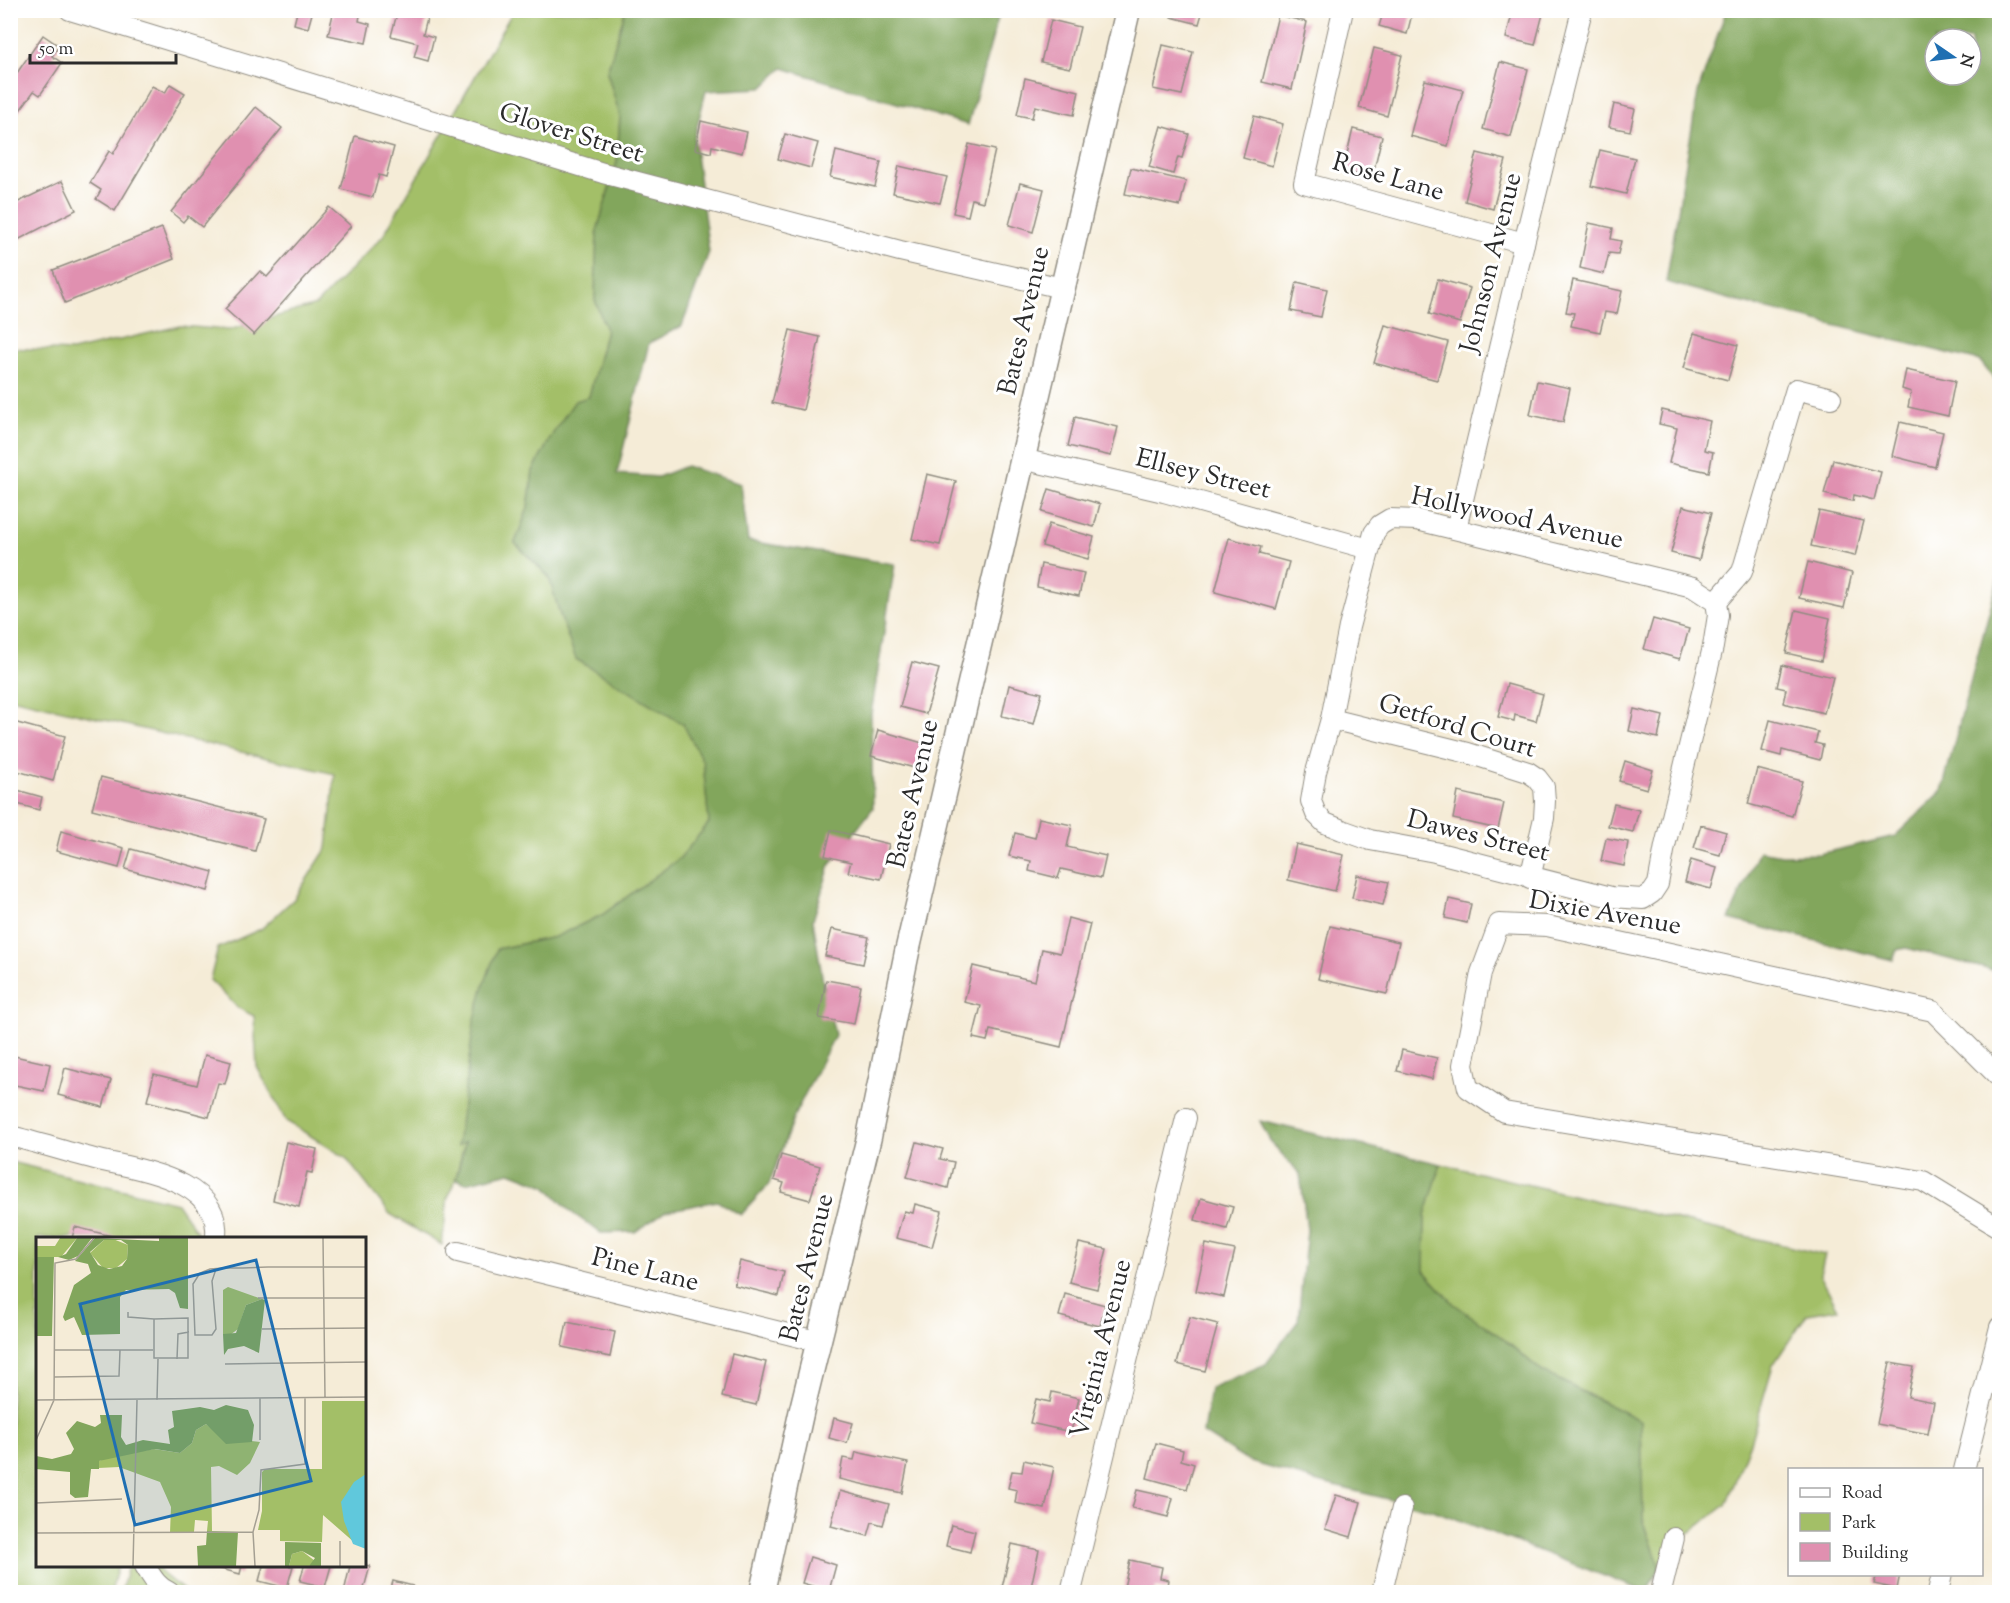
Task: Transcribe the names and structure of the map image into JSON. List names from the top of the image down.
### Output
{
  "streets": {
    "street": [
      "Glover Street",
      "Rose Lane",
      "Johnson Avenue",
      "Bates Avenue",
      "Ellsey Street",
      "Hollywood Avenue",
      "Getford Court",
      "Dawes Street",
      "Dixie Avenue",
      "Pine Lane",
      "Virginia Avenue"
    ]
  },
  "crossings": [
    ["Glover Street", "Bates Avenue"],
    ["Rose Lane", "Johnson Avenue"],
    ["Johnson Avenue", "Hollywood Avenue"],
    ["Bates Avenue", "Ellsey Street"],
    ["Bates Avenue", "Pine Lane"],
    ["Ellsey Street", "Hollywood Avenue"],
    ["Hollywood Avenue", "Getford Court"],
    ["Hollywood Avenue", "Dawes Street"],
    ["Getford Court", "Dawes Street"]
  ],
  "legend": ["Road", "Park", "Building"],
  "scale_bar": "50 m",
  "north": "right"
}
